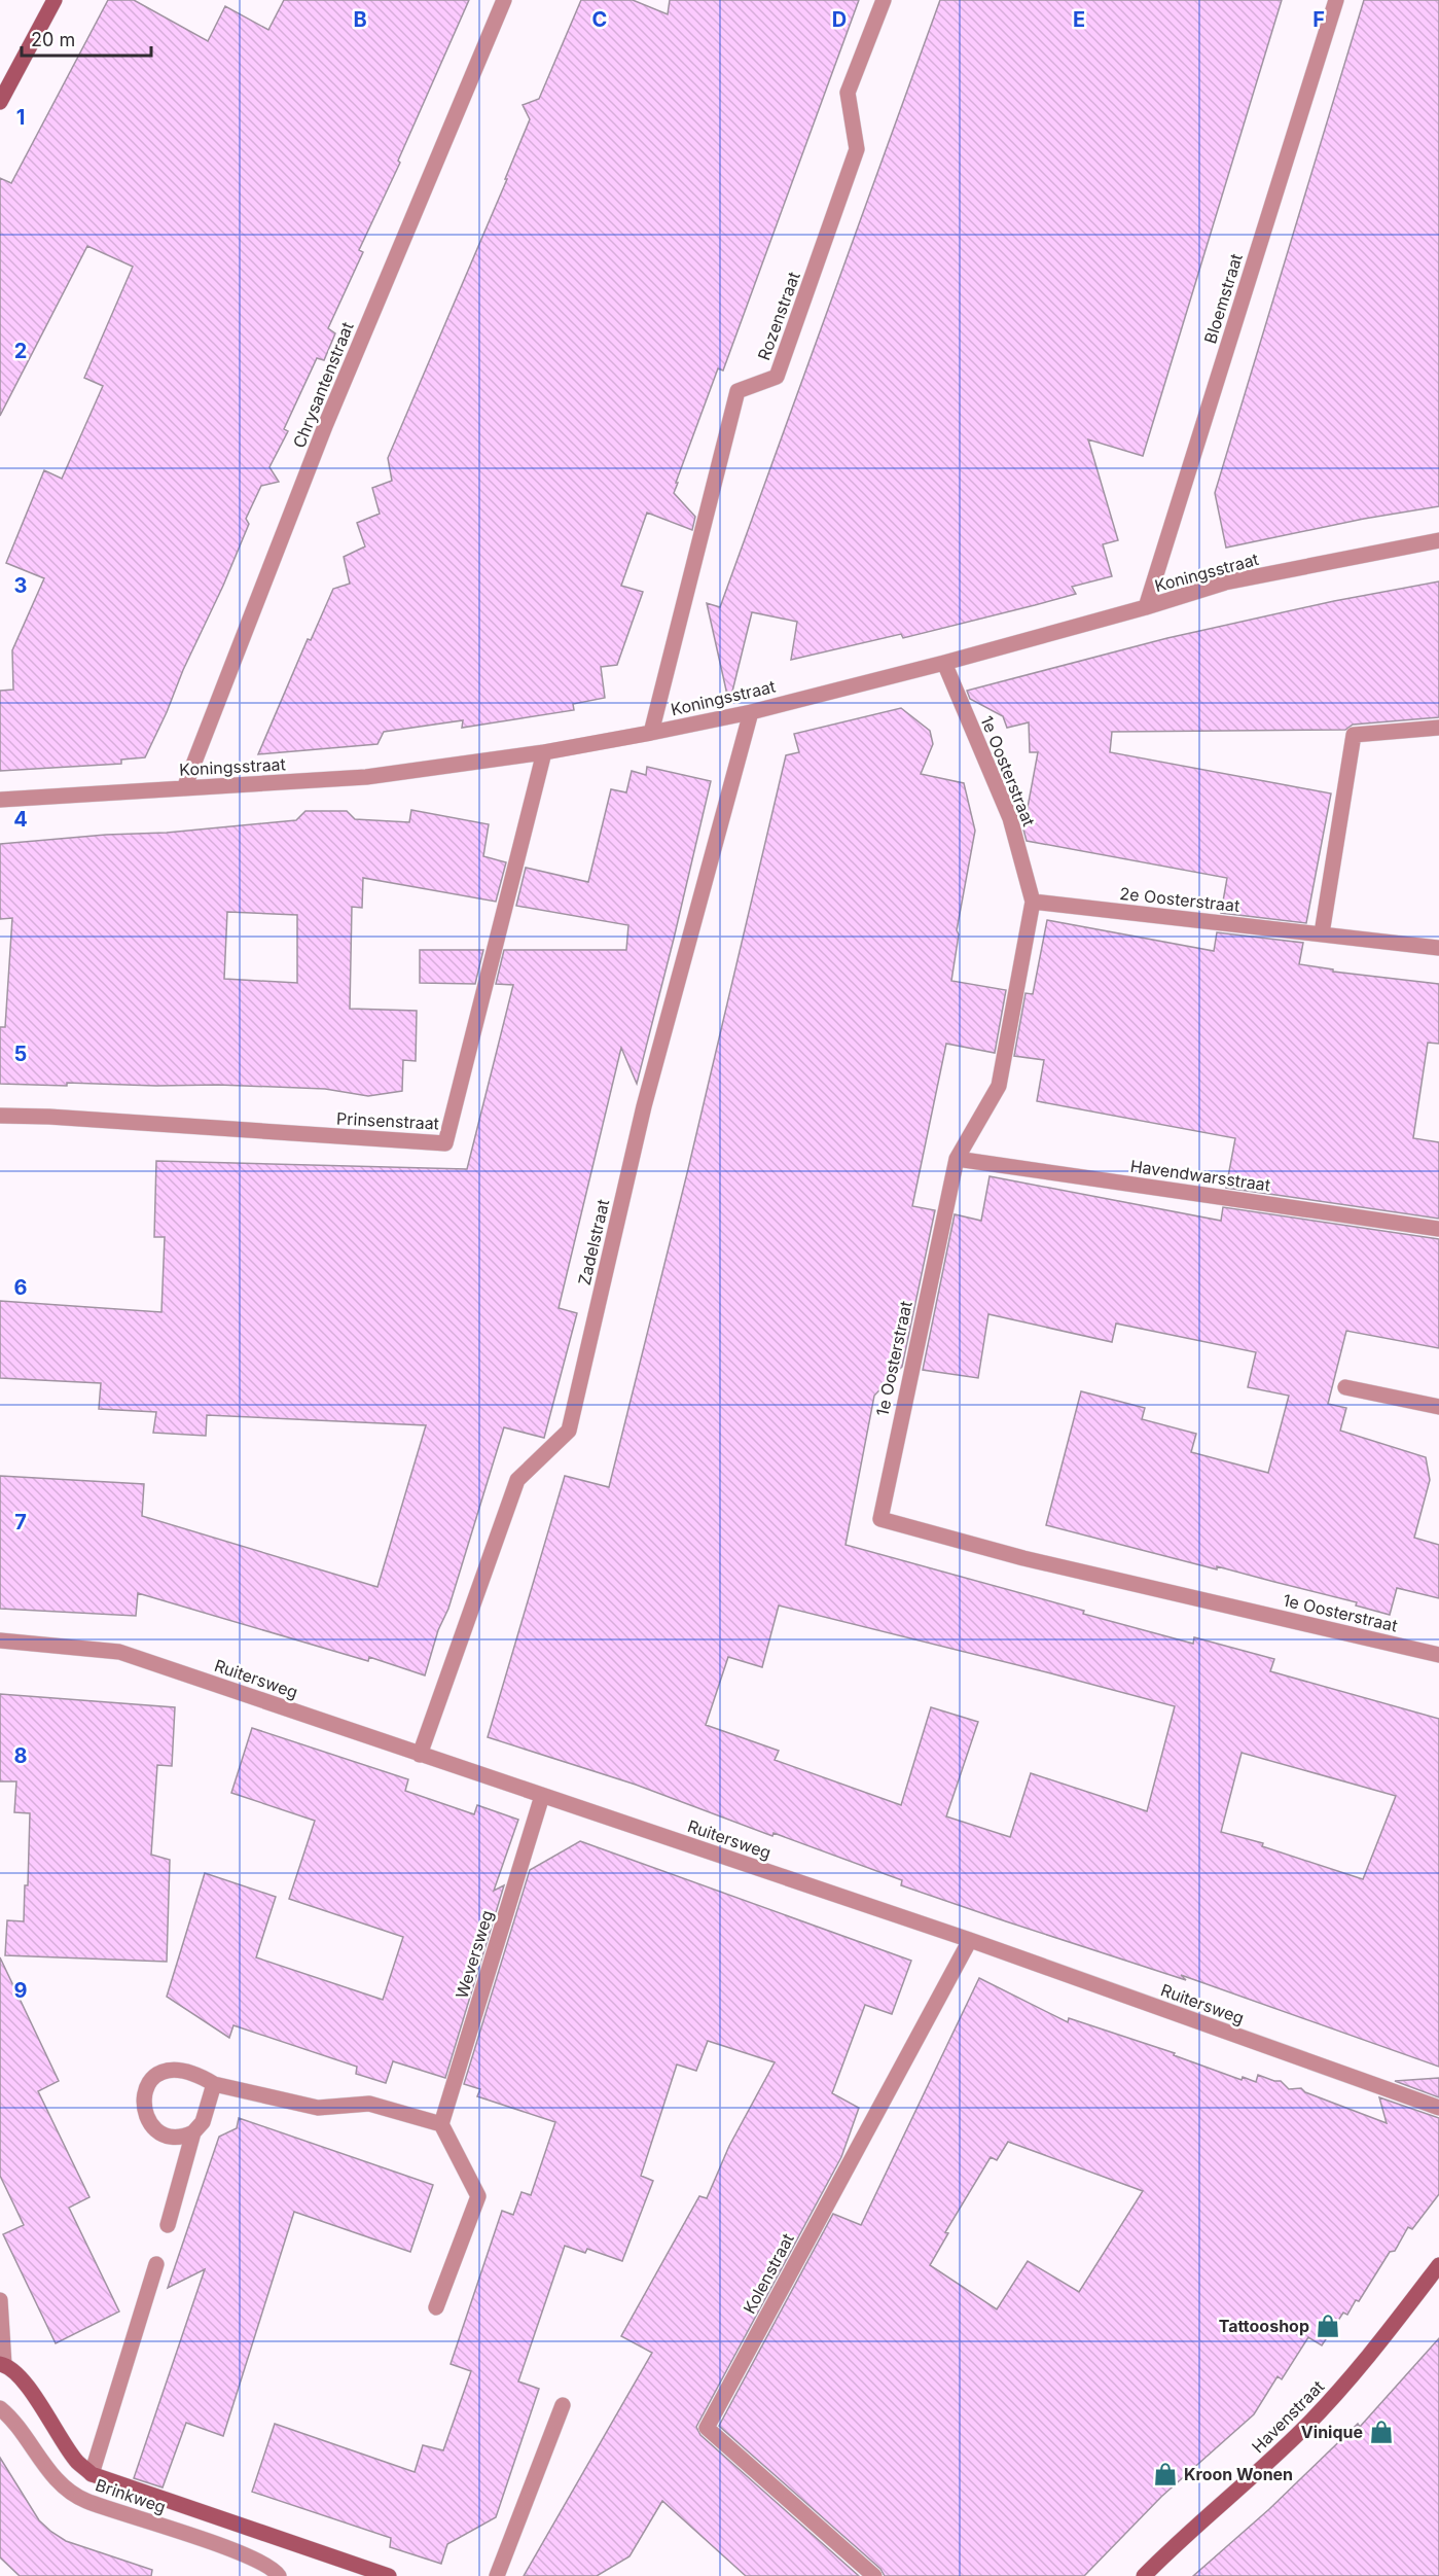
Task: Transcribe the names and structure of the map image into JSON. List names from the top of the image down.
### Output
{
  "streets": {
    "street": [
      "Bloemstraat",
      "Rozenstraat",
      "Chrysantenstraat",
      "Koningsstraat",
      "1e Oosterstraat",
      "2e Oosterstraat",
      "Prinsenstraat",
      "Havendwarsstraat",
      "Zadelstraat",
      "Ruitersweg",
      "Weversweg",
      "Kolenstraat",
      "Havenstraat",
      "Brinkweg"
    ]
  },
  "crossings": [
    ["Bloemstraat", "Koningsstraat"],
    ["Rozenstraat", "Koningsstraat"],
    ["Chrysantenstraat", "Koningsstraat"],
    ["Koningsstraat", "1e Oosterstraat"],
    ["Koningsstraat", "Prinsenstraat"],
    ["Koningsstraat", "Zadelstraat"],
    ["1e Oosterstraat", "2e Oosterstraat"],
    ["1e Oosterstraat", "Havendwarsstraat"],
    ["Zadelstraat", "Ruitersweg"],
    ["Ruitersweg", "Weversweg"],
    ["Ruitersweg", "Kolenstraat"]
  ],
  "places": {
    "shop": ["Tattooshop", "Vinique", "Kroon Wonen"]
  },
  "scale_bar": "20 m",
  "grid": {
    "columns": [
      "B",
      "C",
      "D",
      "E",
      "F"
    ],
    "rows": [
      "1",
      "2",
      "3",
      "4",
      "5",
      "6",
      "7",
      "8",
      "9"
    ]
  }
}
